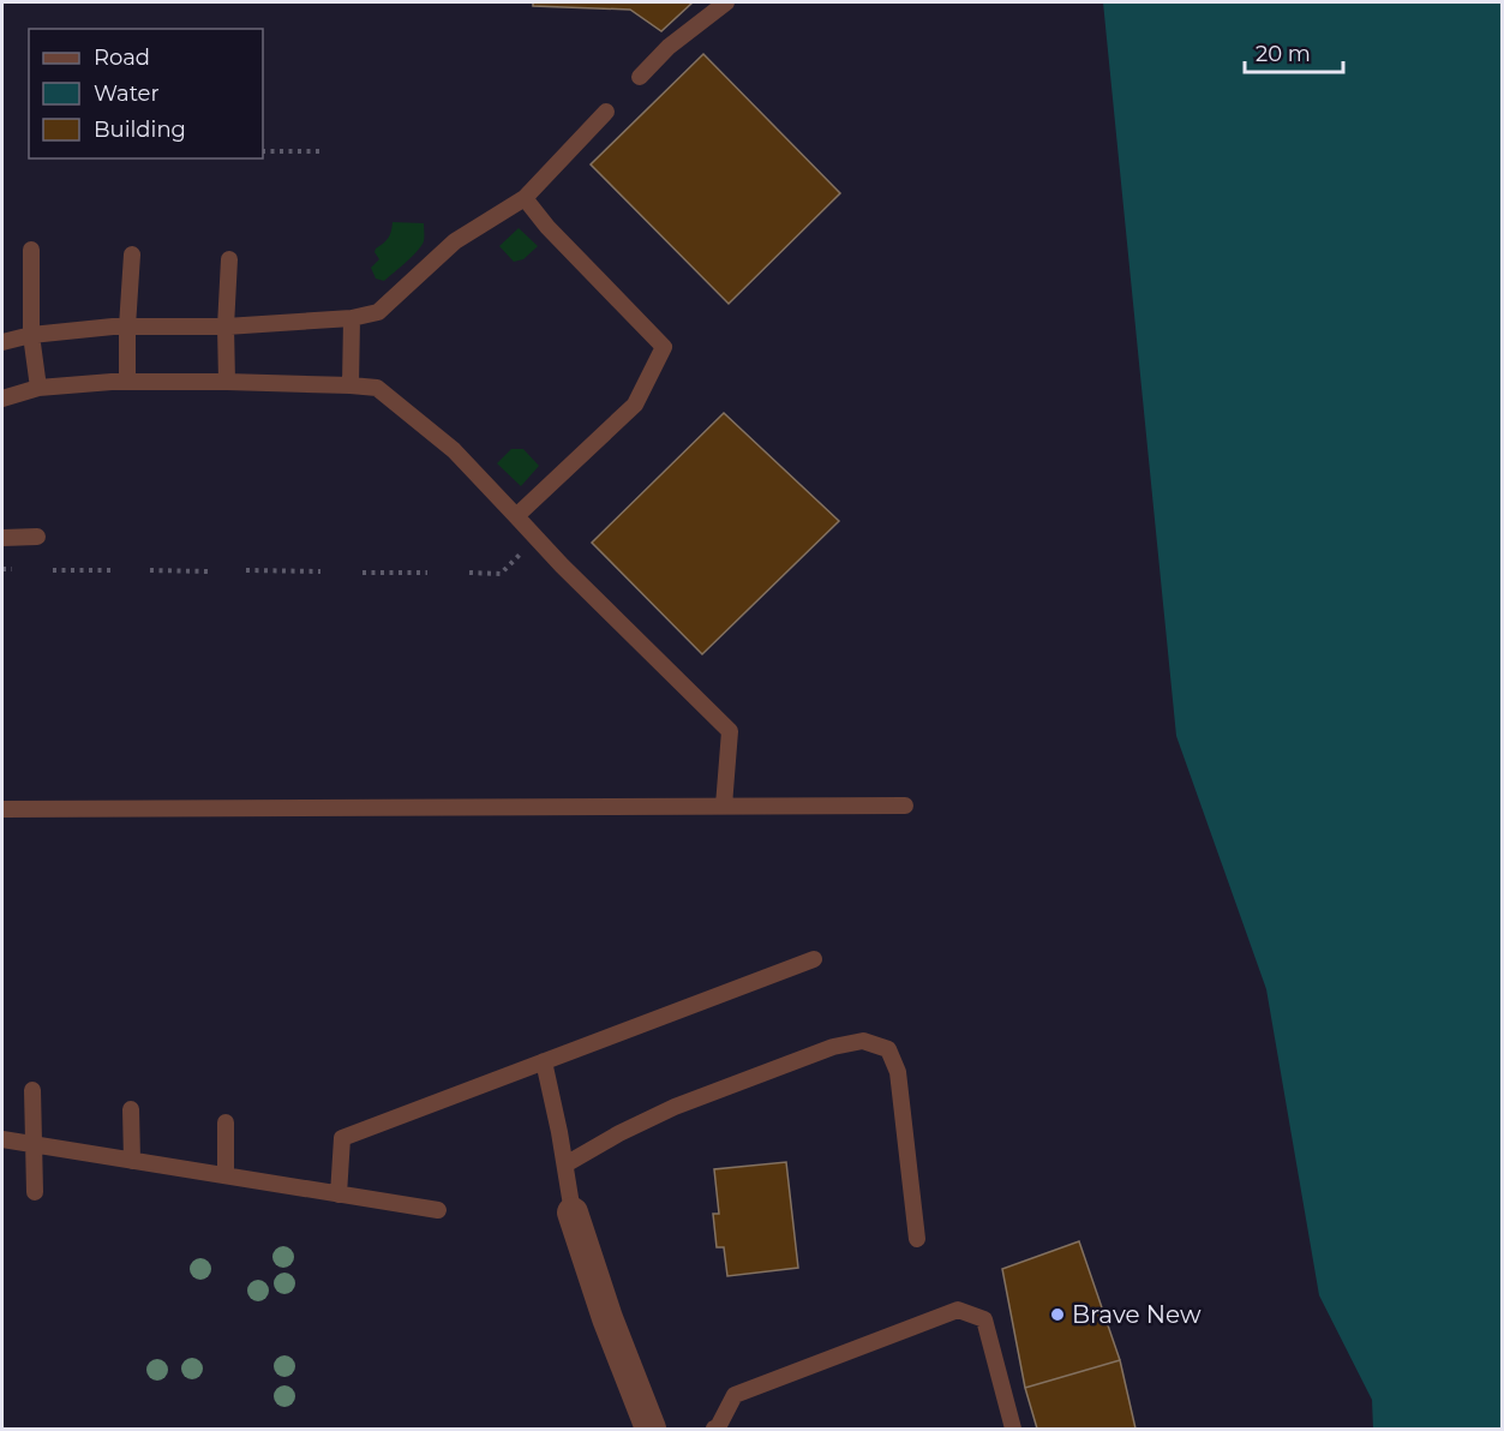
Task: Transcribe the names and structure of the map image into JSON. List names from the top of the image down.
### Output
{
  "places": ["Brave New"],
  "legend": ["Road", "Water", "Building"],
  "scale_bar": "20 m"
}
